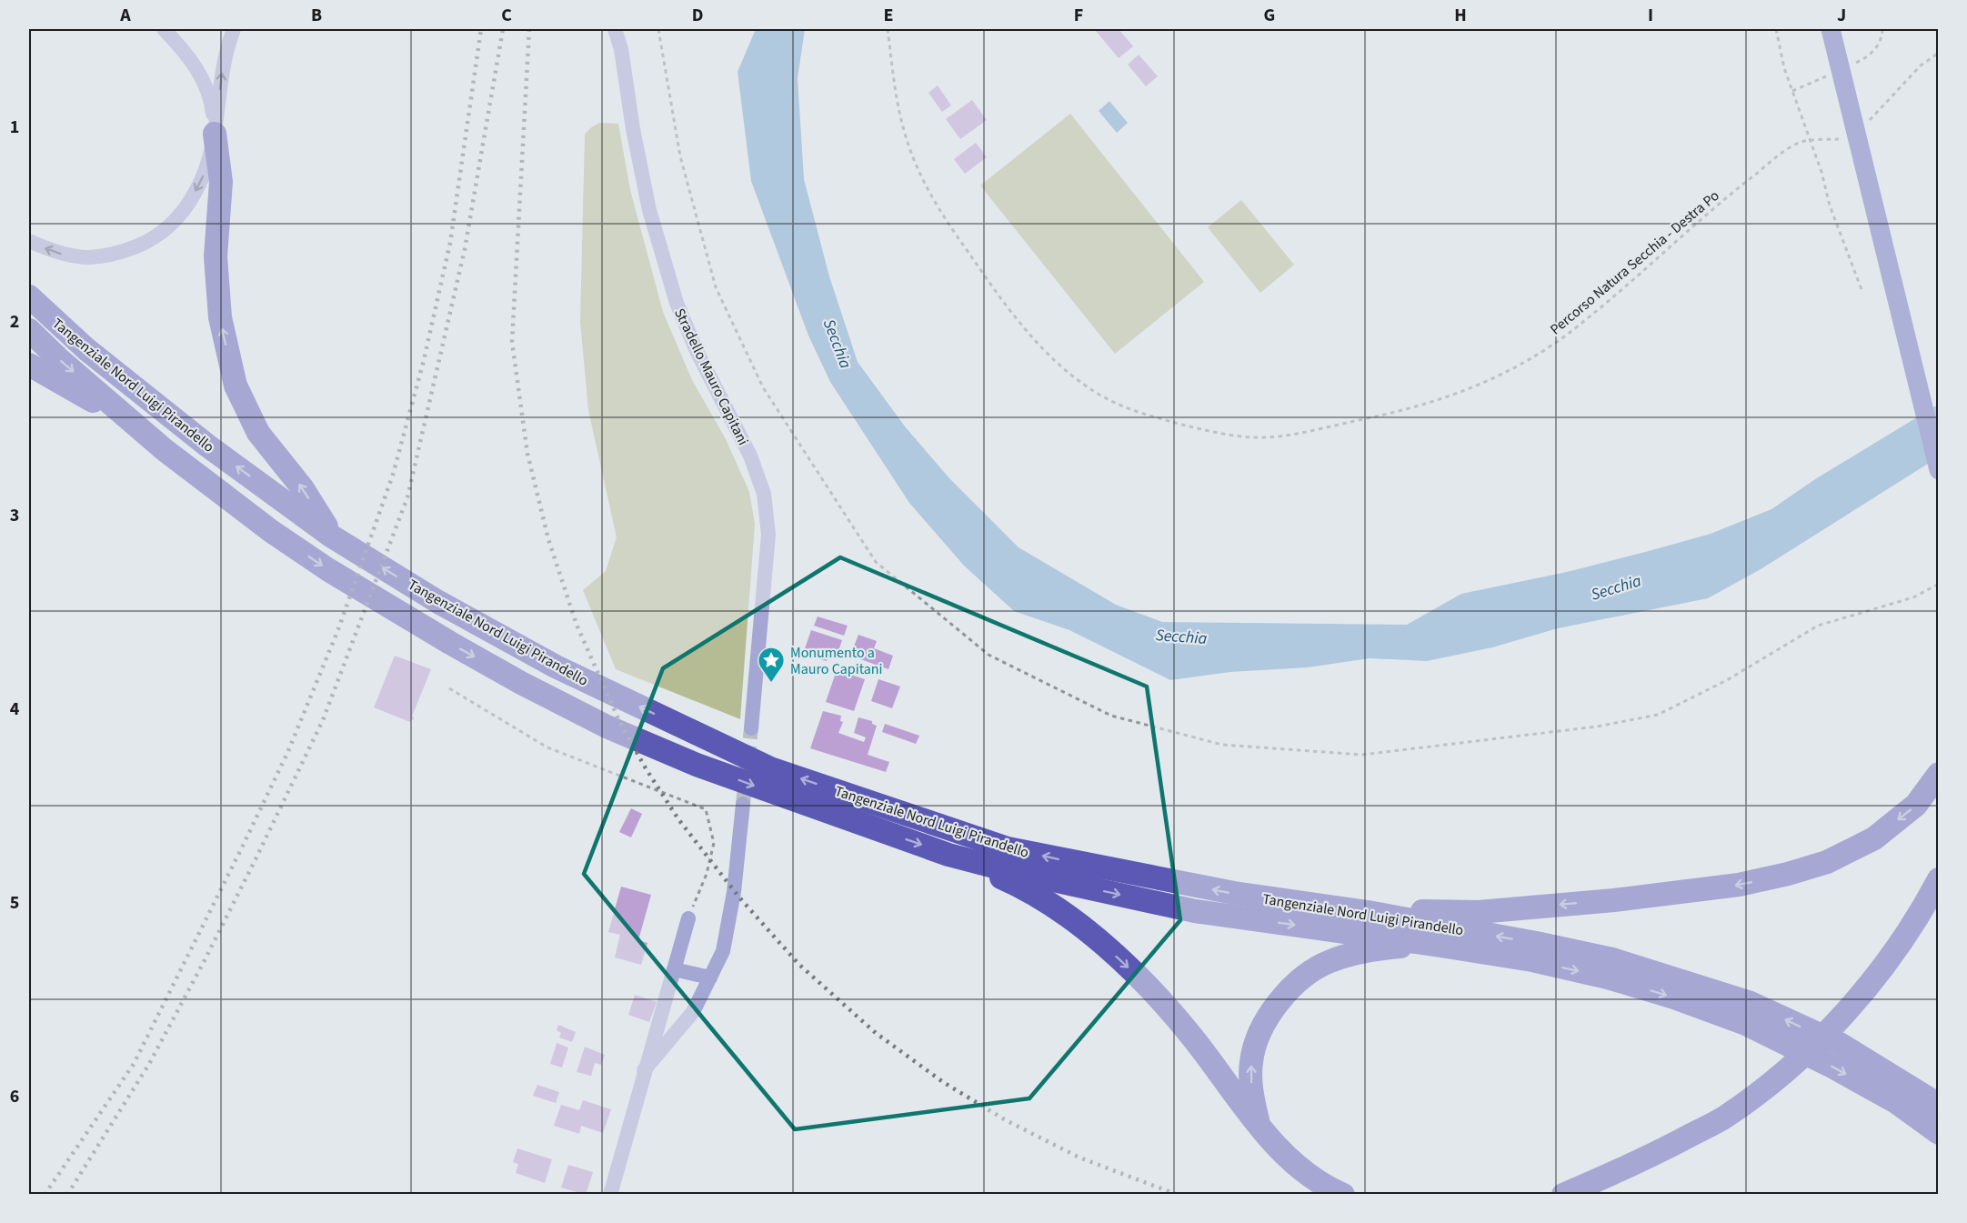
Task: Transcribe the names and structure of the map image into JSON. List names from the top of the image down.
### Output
{
  "streets": {
    "highway": ["Tangenziale Nord Luigi Pirandello"],
    "street": ["Stradello Mauro Capitani"],
    "path": ["Percorso Natura Secchia - Destra Po"]
  },
  "water": ["Secchia"],
  "places": {
    "place": ["Monumento a Mauro Capitani"]
  },
  "grid": {
    "columns": [
      "A",
      "B",
      "C",
      "D",
      "E",
      "F",
      "G",
      "H",
      "I",
      "J"
    ],
    "rows": [
      "1",
      "2",
      "3",
      "4",
      "5",
      "6"
    ]
  }
}
